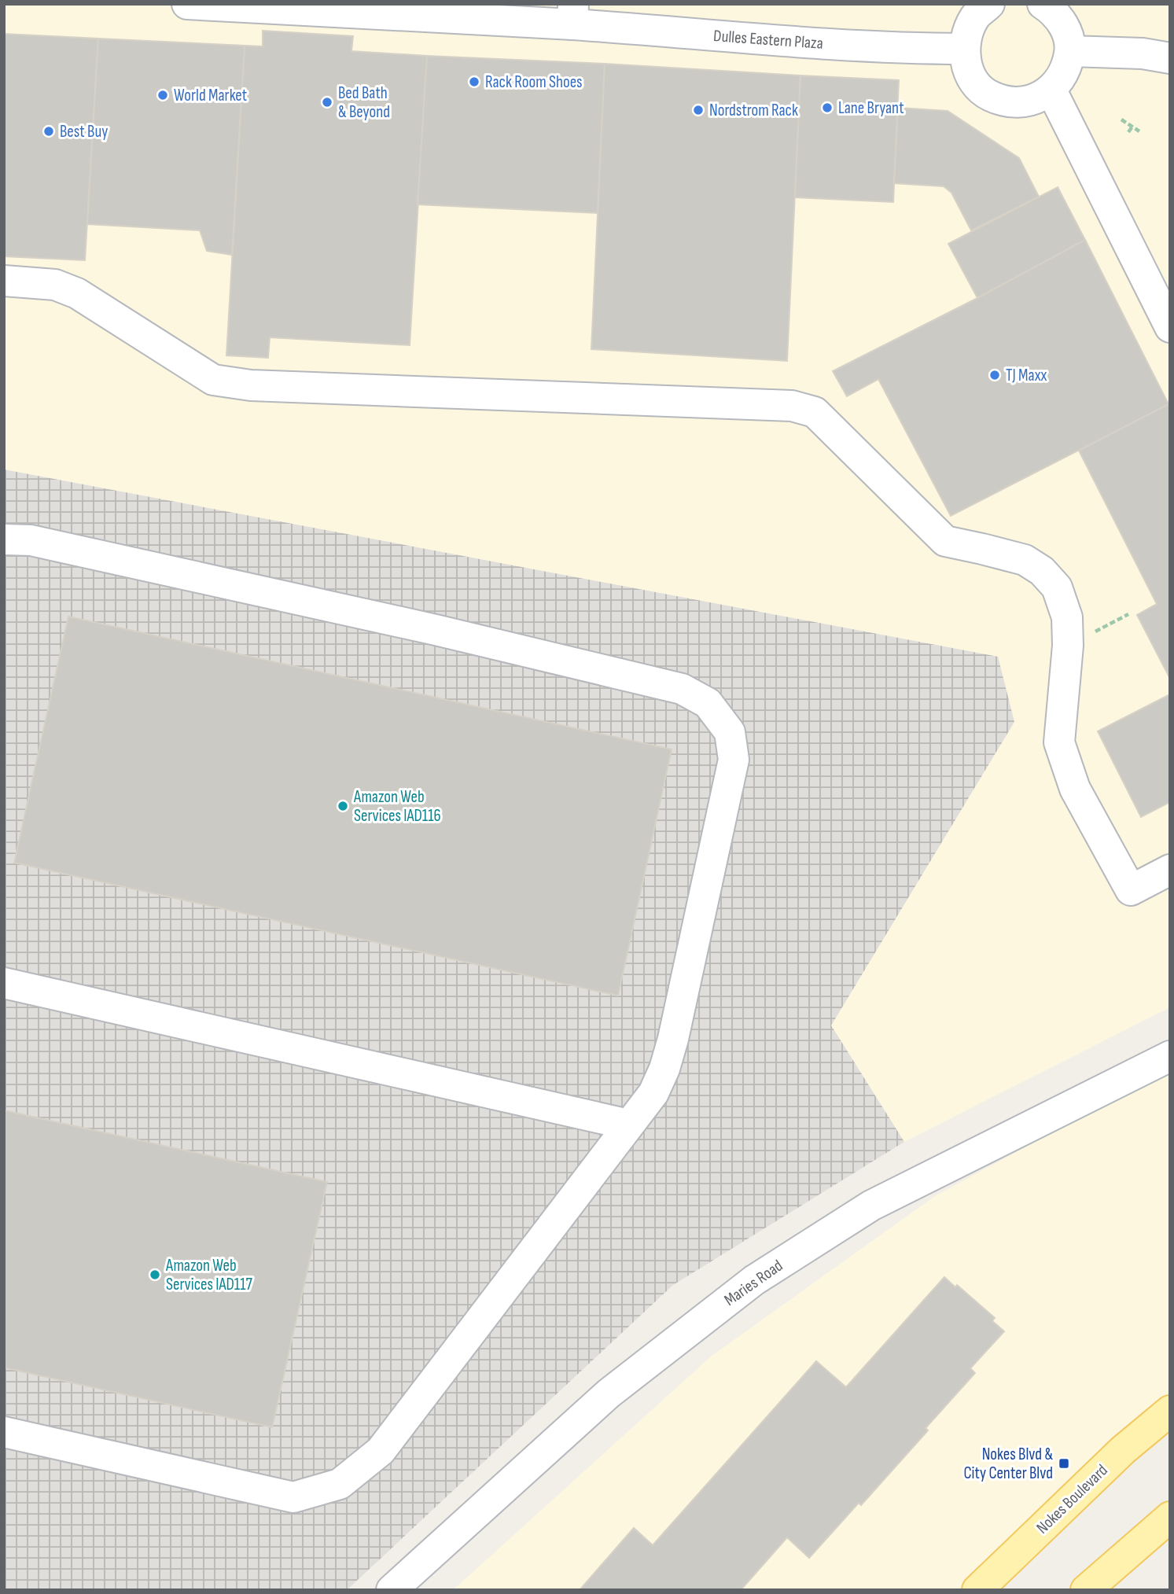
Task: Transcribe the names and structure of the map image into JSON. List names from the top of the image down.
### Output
{
  "streets": {
    "main road": ["Nokes Boulevard"],
    "street": ["Dulles Eastern Plaza", "Maries Road"]
  },
  "places": {
    "other": [
      "Rack Room Shoes",
      "World Market",
      "Bed Bath & Beyond",
      "Lane Bryant",
      "Nordstrom Rack",
      "Best Buy",
      "TJ Maxx",
      "Amazon Web Services IAD116",
      "Amazon Web Services IAD117"
    ],
    "transit": ["Nokes Blvd & City Center Blvd"]
  }
}
